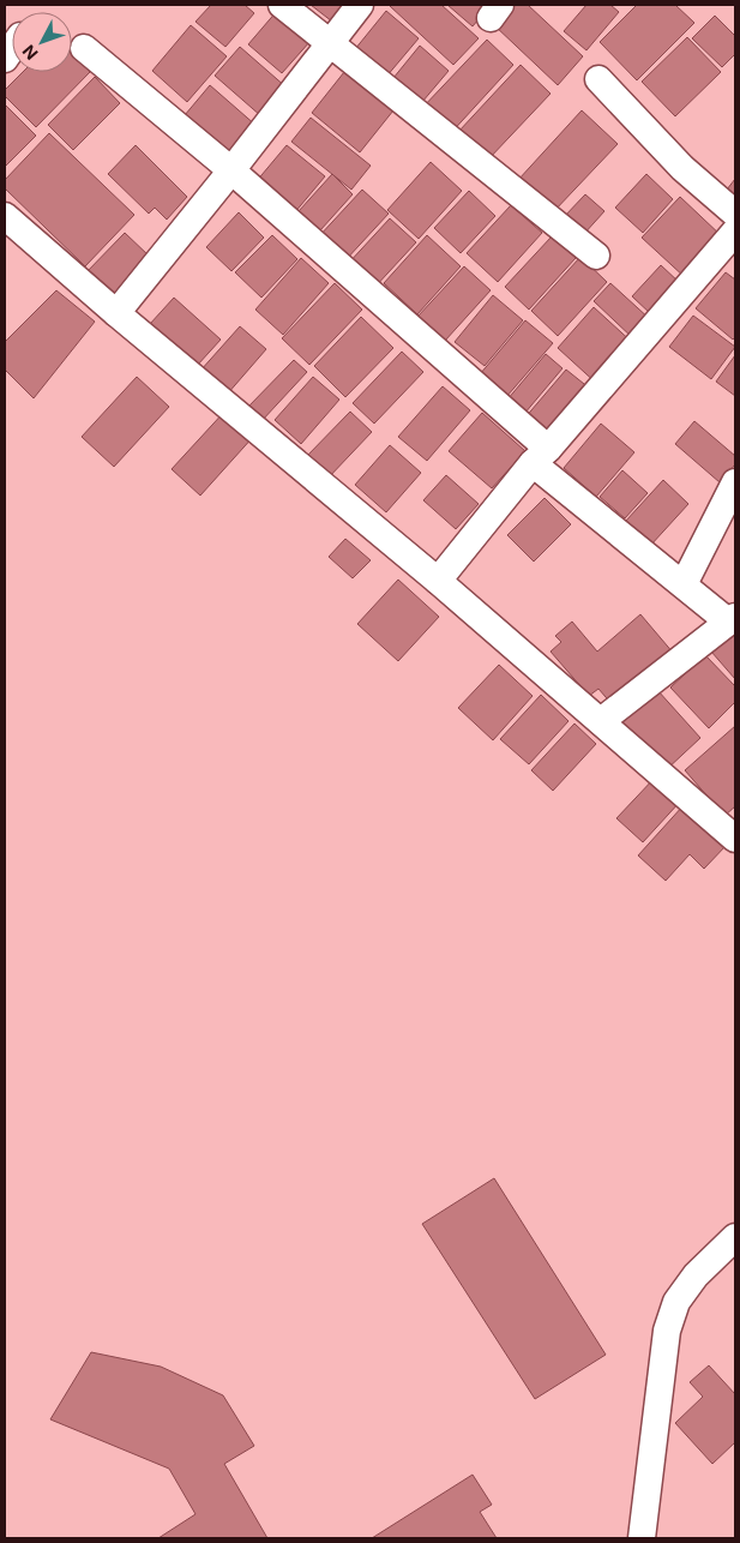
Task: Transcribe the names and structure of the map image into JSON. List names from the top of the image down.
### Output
{
  "north": "bottom left"
}
